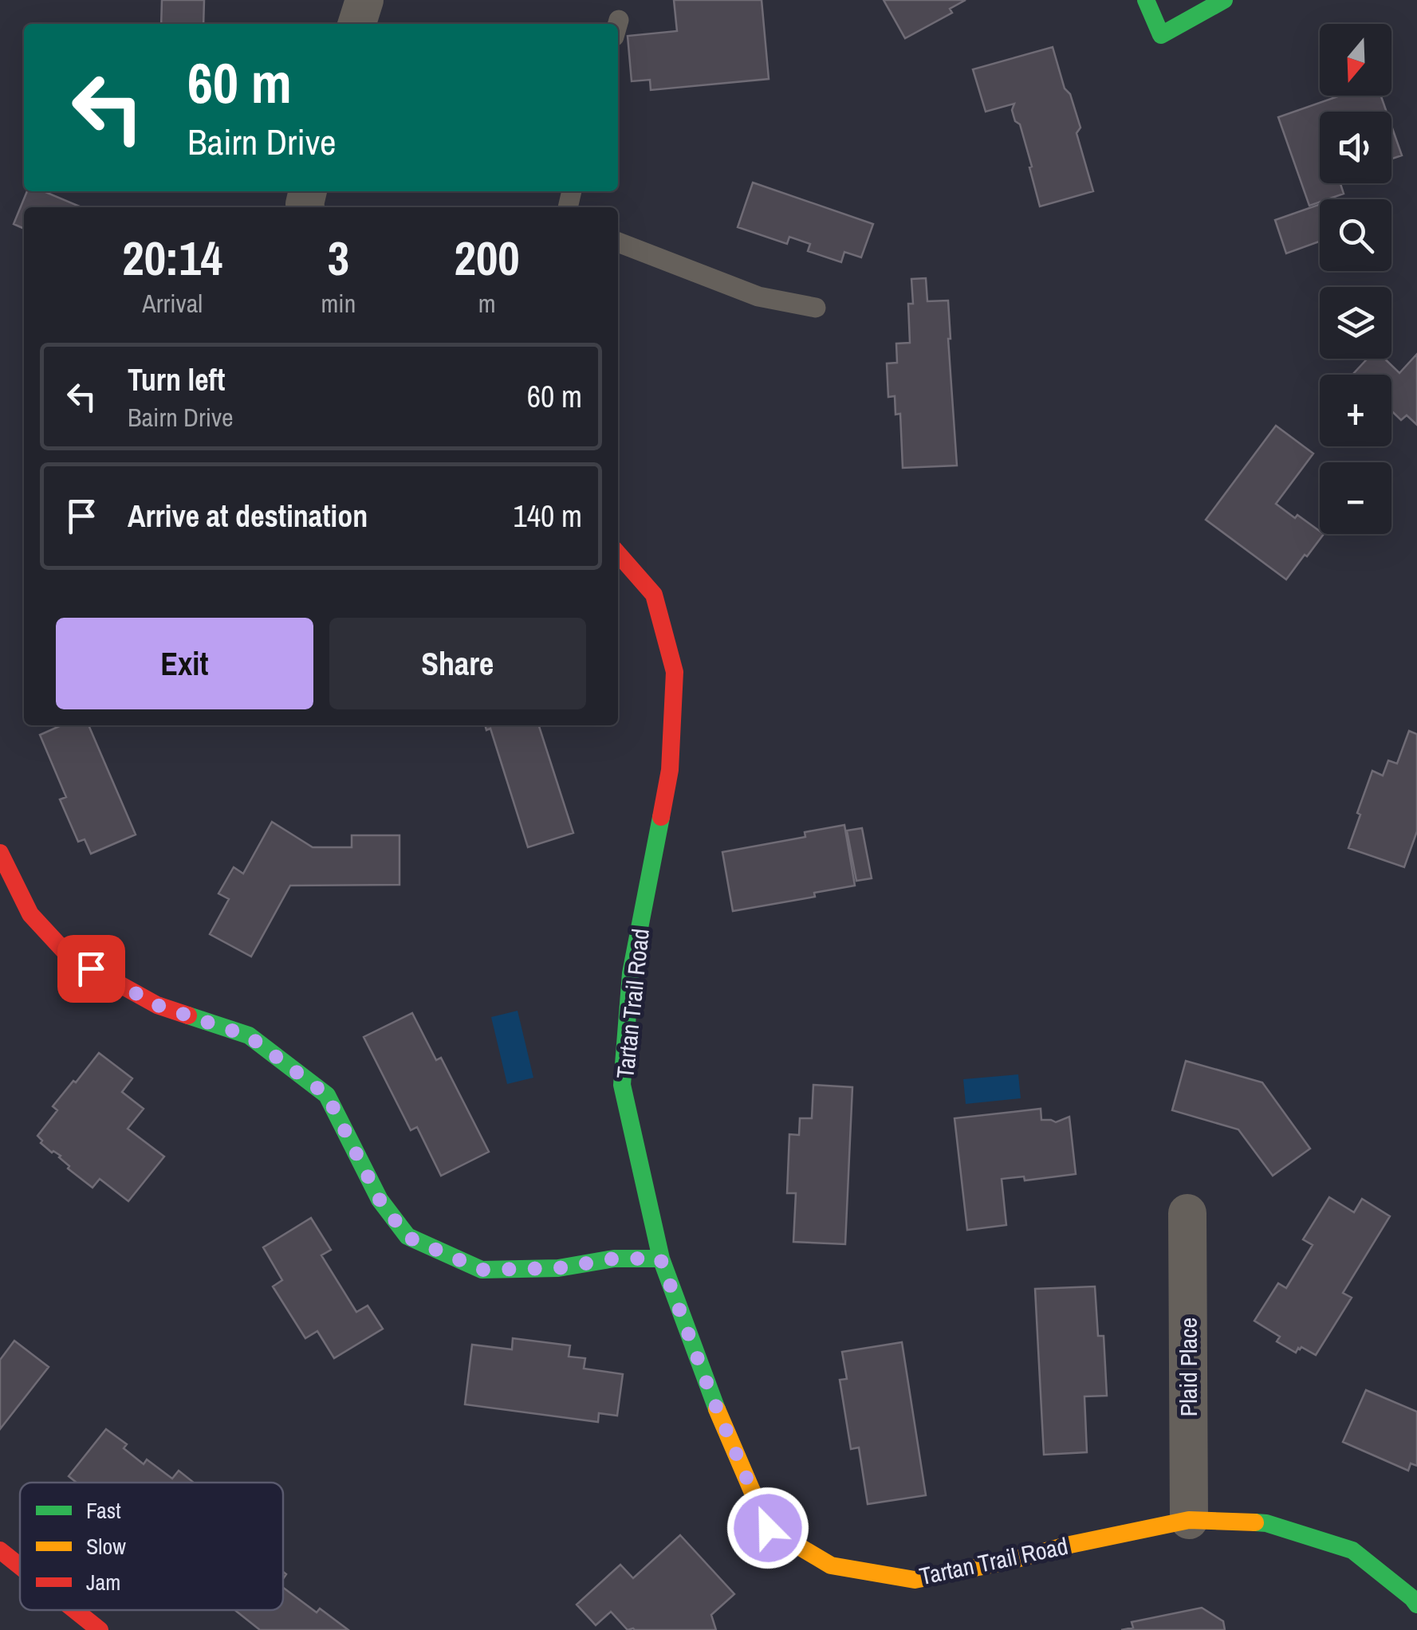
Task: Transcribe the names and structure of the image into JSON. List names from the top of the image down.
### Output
{
  "streets": {
    "street": ["Tartan Trail Road", "Plaid Place"]
  },
  "crossings": [
    ["Tartan Trail Road", "Plaid Place"]
  ],
  "legend": ["Fast", "Slow", "Jam"],
  "north": "bottom",
  "page": {
    "map_buttons": ["+", "−"],
    "turn": ["60 m", "Bairn Drive"],
    "eta": [
      "20:14",
      "Arrival",
      "3",
      "min",
      "200",
      "m"
    ],
    "list": [
      {
        "name": "Turn left",
        "note": "Bairn Drive",
        "value": "60 m"
      },
      {
        "name": "Arrive at destination",
        "value": "140 m"
      }
    ],
    "buttons": ["Exit", "Share"]
  }
}
